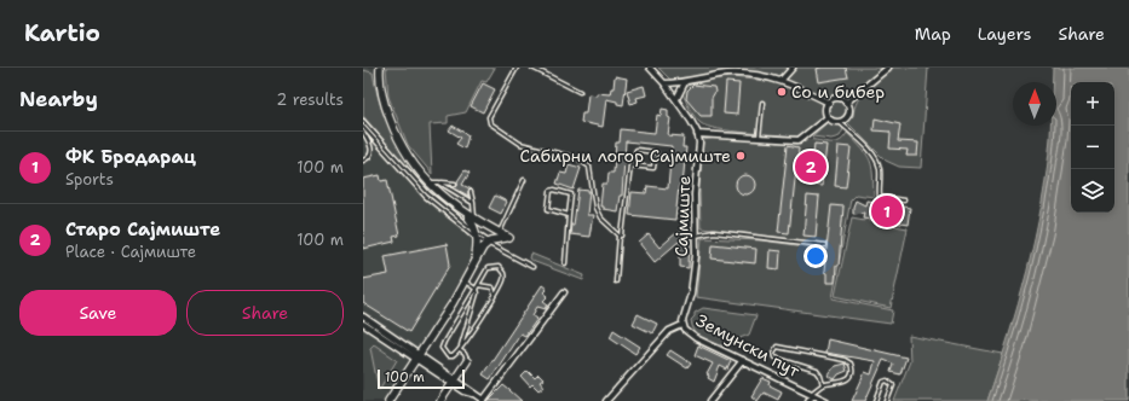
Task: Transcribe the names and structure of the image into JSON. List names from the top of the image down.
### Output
{
  "streets": {
    "street": ["Сајмиште", "Земунски пут"]
  },
  "crossings": [
    ["Сајмиште", "Земунски пут"]
  ],
  "places": ["Со и бибер", "Сабирни логор Сајмиште"],
  "scale_bar": "100 m",
  "north": "top",
  "page": {
    "header": "Kartio",
    "nav": ["Map", "Layers", "Share"],
    "heading": ["Nearby", "2 results"],
    "map_buttons": ["+", "−"],
    "list": [
      {
        "mark": "1",
        "name": "ФК Бродарац",
        "note": "Sports",
        "value": "100 m"
      },
      {
        "mark": "2",
        "name": "Старо Сајмиште",
        "note": "Place · Сајмиште",
        "value": "100 m"
      }
    ],
    "pins": ["2", "1"],
    "buttons": ["Save", "Share"],
    "scale": "100 m"
  }
}
